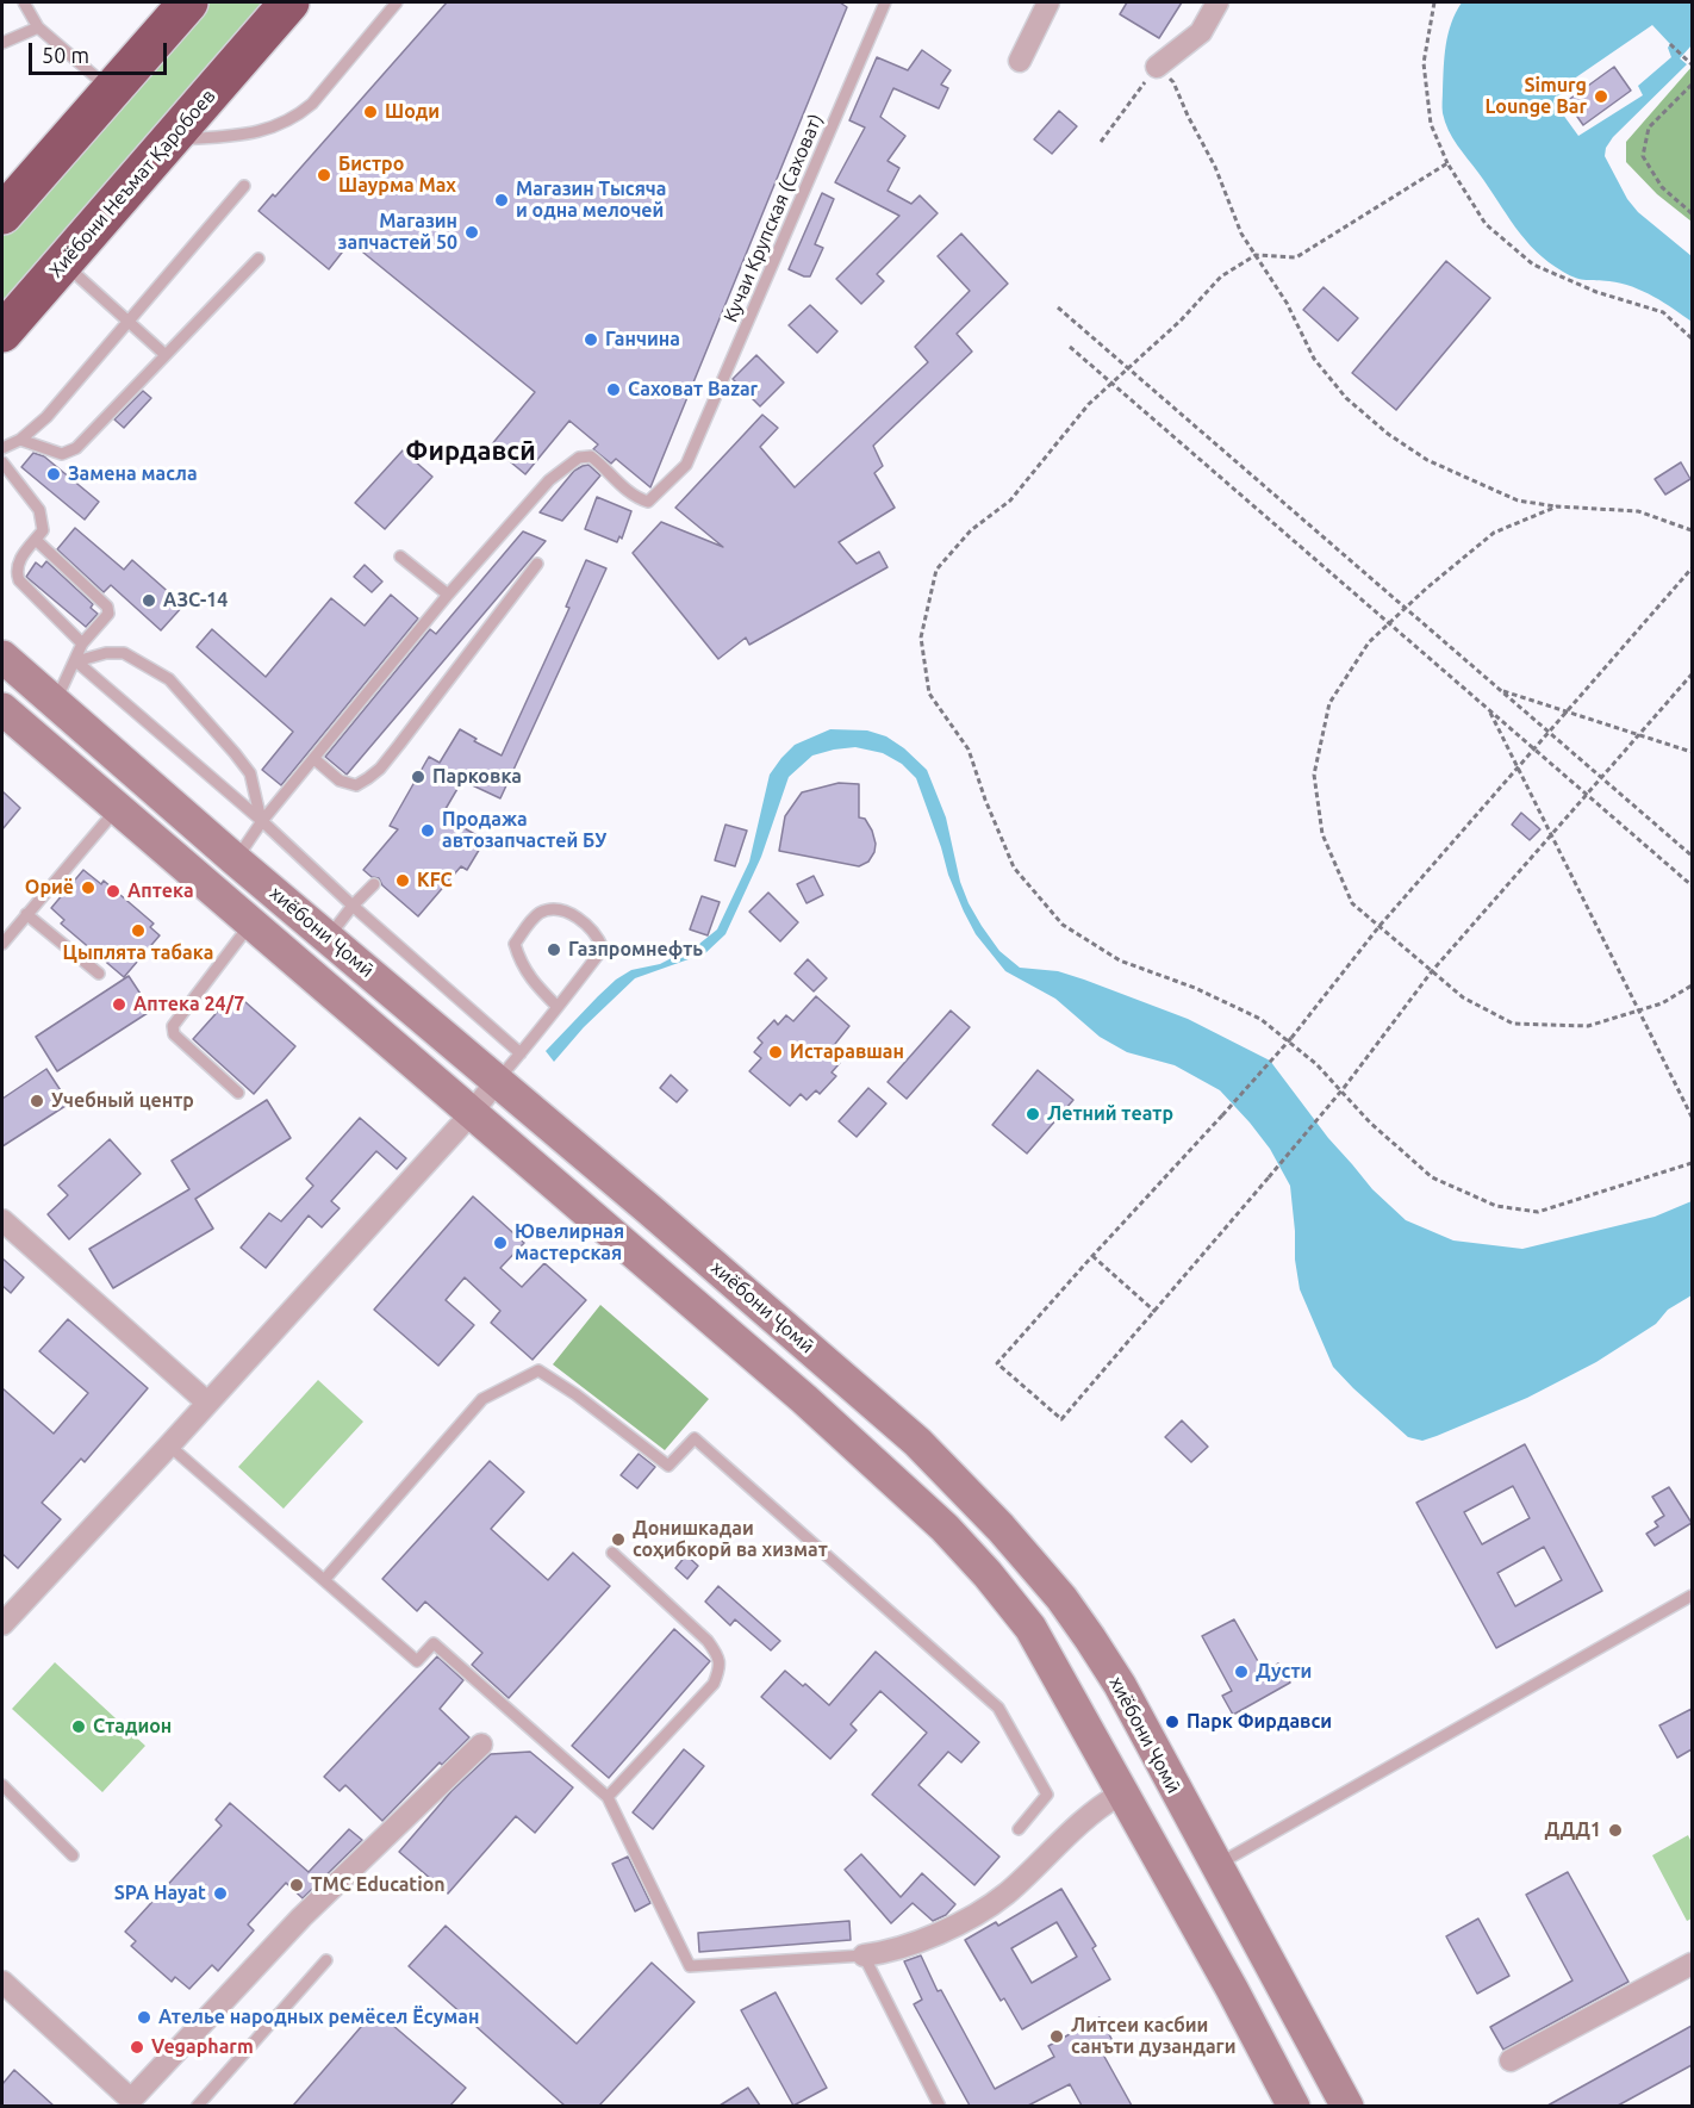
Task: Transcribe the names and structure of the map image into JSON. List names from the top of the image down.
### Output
{
  "streets": {
    "highway": ["Хиёбони Неъмат Қаробоев"],
    "main road": ["хиёбони Ҷомӣ"],
    "lane": ["Кучаи Крупская (Саховат)"]
  },
  "districts": ["Фирдавсӣ"],
  "places": [
    "Simurg Lounge Bar",
    "Шоди",
    "Бистро Шаурма Мax",
    "Магазин Тысяча и одна мелочей",
    "Магазин запчастей 50",
    "Ганчина",
    "Саховат Bazar",
    "Замена масла",
    "АЗС-14",
    "Парковка",
    "Продажа автозапчастей БУ",
    "KFC",
    "Ориё",
    "Аптека",
    "Цыплята табака",
    "Газпромнефть",
    "Аптека 24/7",
    "Истаравшан",
    "Учебный центр",
    "Летний театр",
    "Ювелирная мастерская",
    "Донишкадаи соҳибкорӣ ва хизмат",
    "Дусти",
    "Парк Фирдавси",
    "Стадион",
    "ДДД1",
    "TMC Education",
    "SPA Hayat",
    "Ателье народных ремёсел Ёсуман",
    "Литсеи касбии санъти дузандаги",
    "Vegapharm"
  ],
  "scale_bar": "50 m"
}
